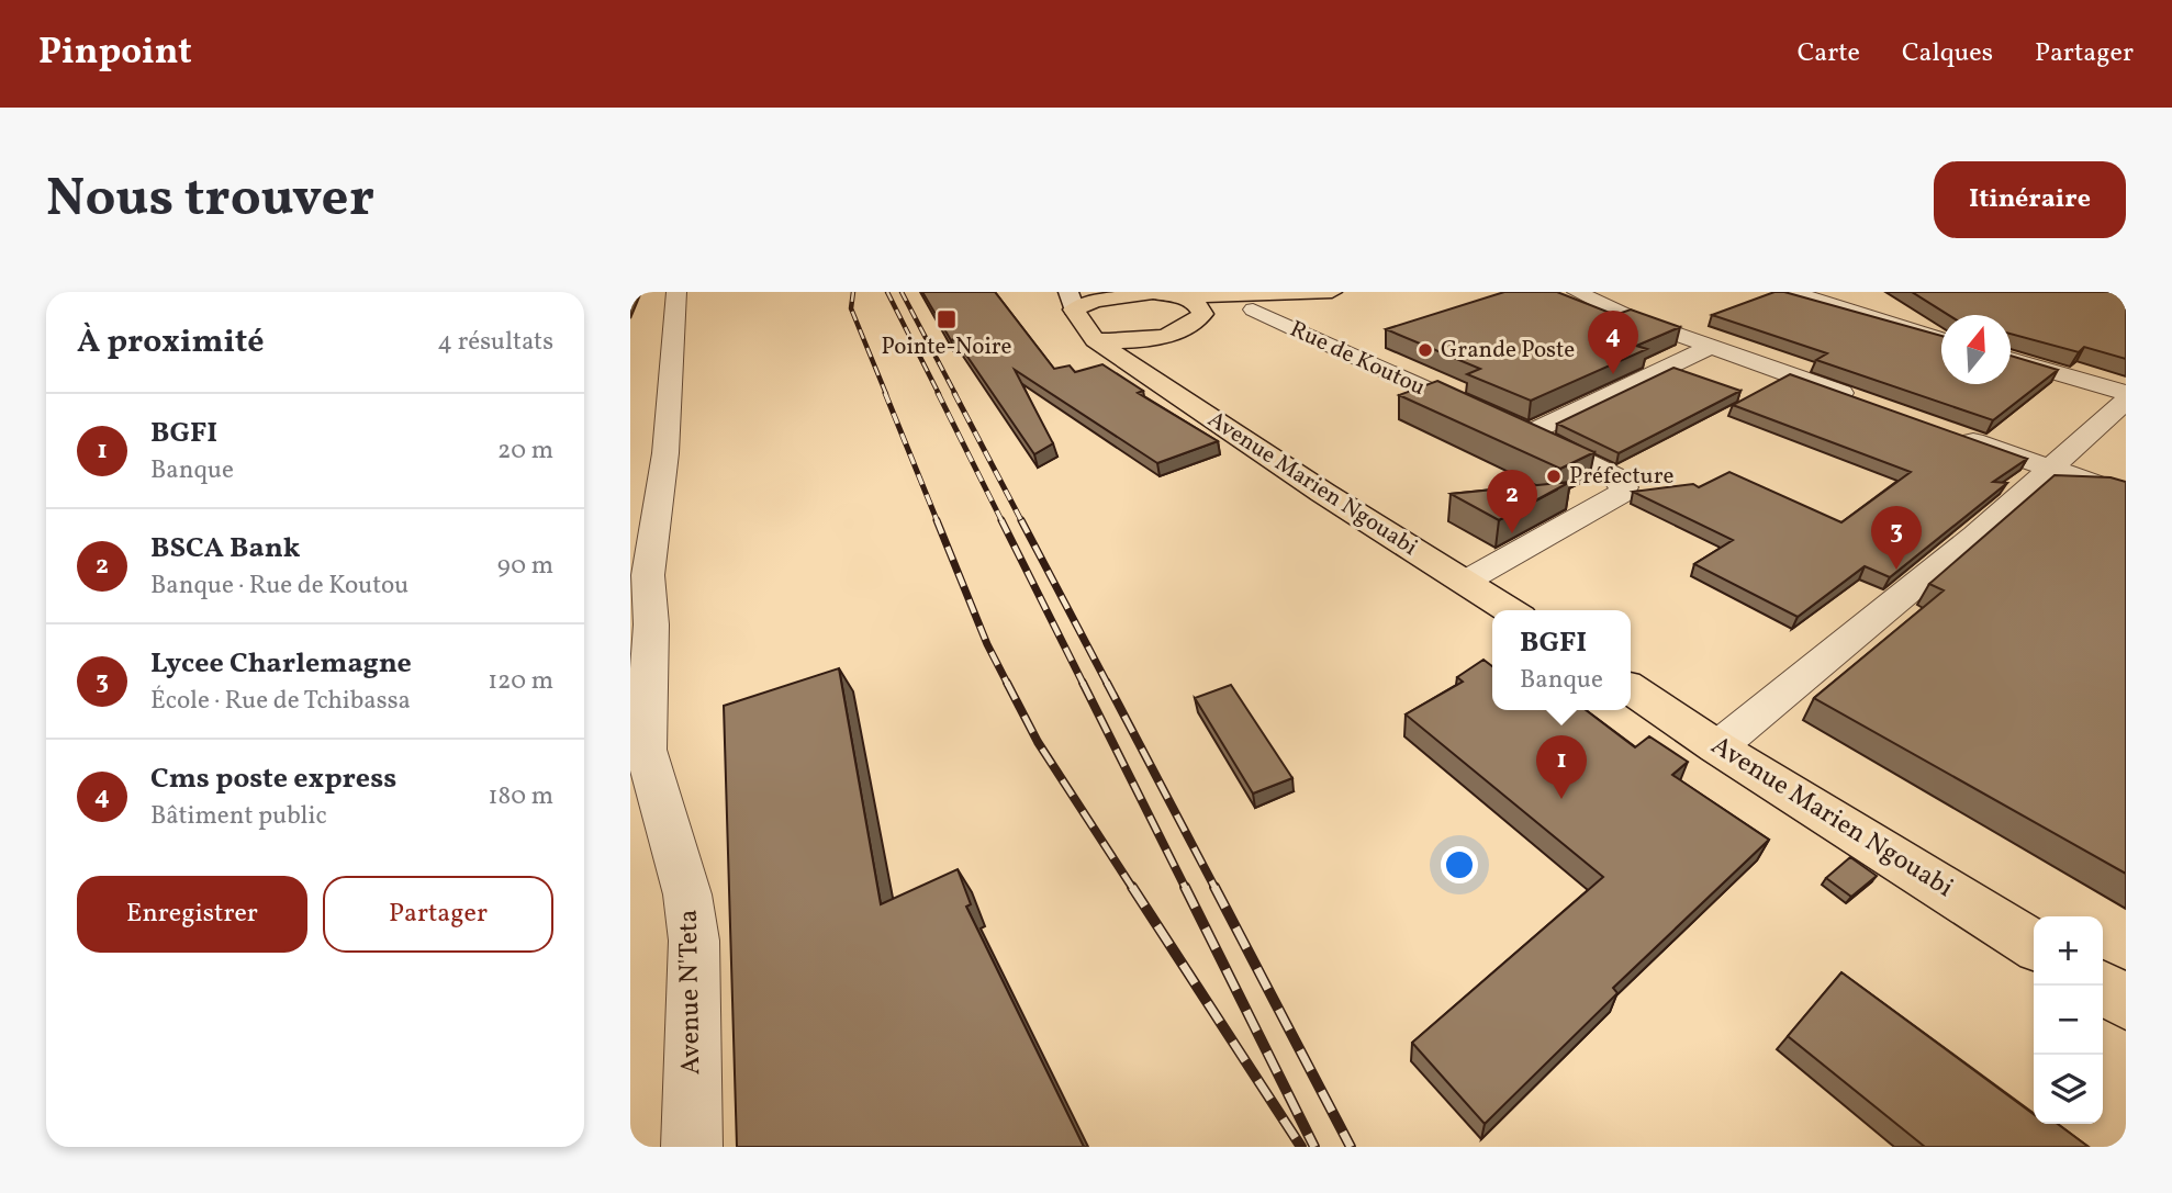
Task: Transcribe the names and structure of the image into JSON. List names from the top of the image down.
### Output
{
  "streets": {
    "main road": ["Avenue Marien Ngouabi"],
    "street": ["Rue de Koutou", "Avenue N'Teta"]
  },
  "places": {
    "transit": ["Pointe-Noire"],
    "other": ["Grande Poste", "Préfecture"]
  },
  "north": "top",
  "page": {
    "header": "Pinpoint",
    "nav": ["Carte", "Calques", "Partager"],
    "buttons": [
      "Itinéraire",
      ["Enregistrer", "Partager"]
    ],
    "title": "Nous trouver",
    "heading": ["À proximité", "4 résultats"],
    "pins": [
      "4",
      "2",
      "3",
      "1"
    ],
    "list": [
      {
        "mark": "1",
        "name": "BGFI",
        "note": "Banque",
        "value": "20 m"
      },
      {
        "mark": "2",
        "name": "BSCA Bank",
        "note": "Banque · Rue de Koutou",
        "value": "90 m"
      },
      {
        "mark": "3",
        "name": "Lycee Charlemagne",
        "note": "École · Rue de Tchibassa",
        "value": "120 m"
      },
      {
        "mark": "4",
        "name": "Cms poste express",
        "note": "Bâtiment public",
        "value": "180 m"
      }
    ],
    "popup": ["BGFI", "Banque"],
    "map_buttons": ["+", "−"]
  }
}
